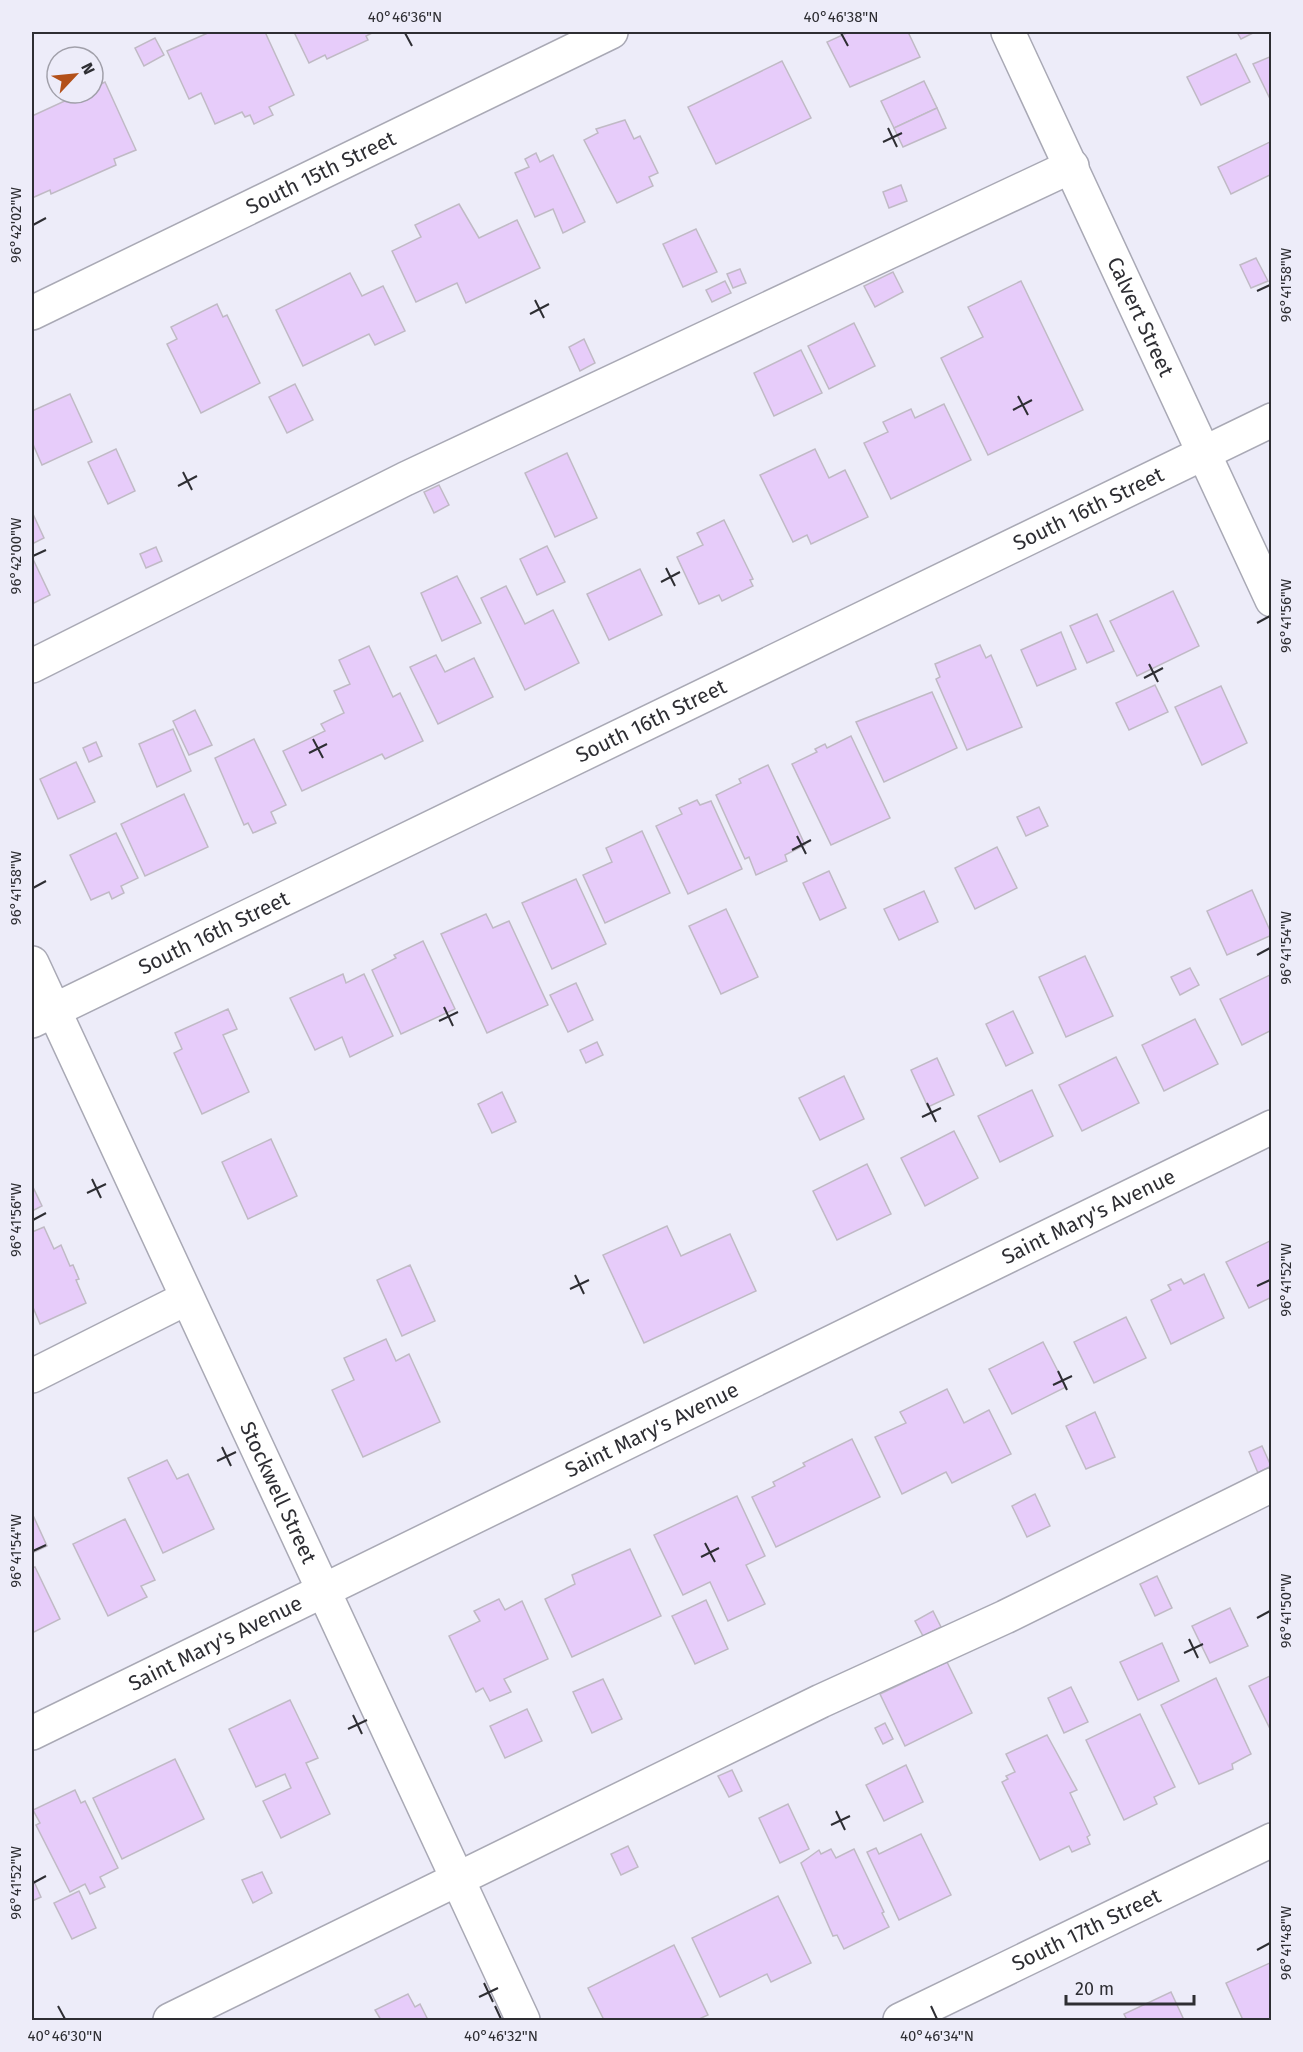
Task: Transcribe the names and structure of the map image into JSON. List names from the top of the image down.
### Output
{
  "streets": {
    "street": [
      "South 15th Street",
      "Calvert Street",
      "South 16th Street",
      "Saint Mary's Avenue",
      "Stockwell Street",
      "South 17th Street"
    ]
  },
  "crossings": [
    ["Calvert Street", "South 16th Street"],
    ["South 16th Street", "Stockwell Street"],
    ["Saint Mary's Avenue", "Stockwell Street"]
  ],
  "scale_bar": "20 m",
  "north": "top right",
  "coordinates": [
    "40°46'36\"N",
    "40°46'38\"N",
    "96°42'02\"W",
    "96°41'58\"W",
    "96°42'00\"W",
    "96°41'56\"W",
    "96°41'54\"W",
    "96°41'52\"W",
    "96°41'50\"W",
    "96°41'48\"W",
    "40°46'30\"N",
    "40°46'32\"N",
    "40°46'34\"N"
  ]
}
